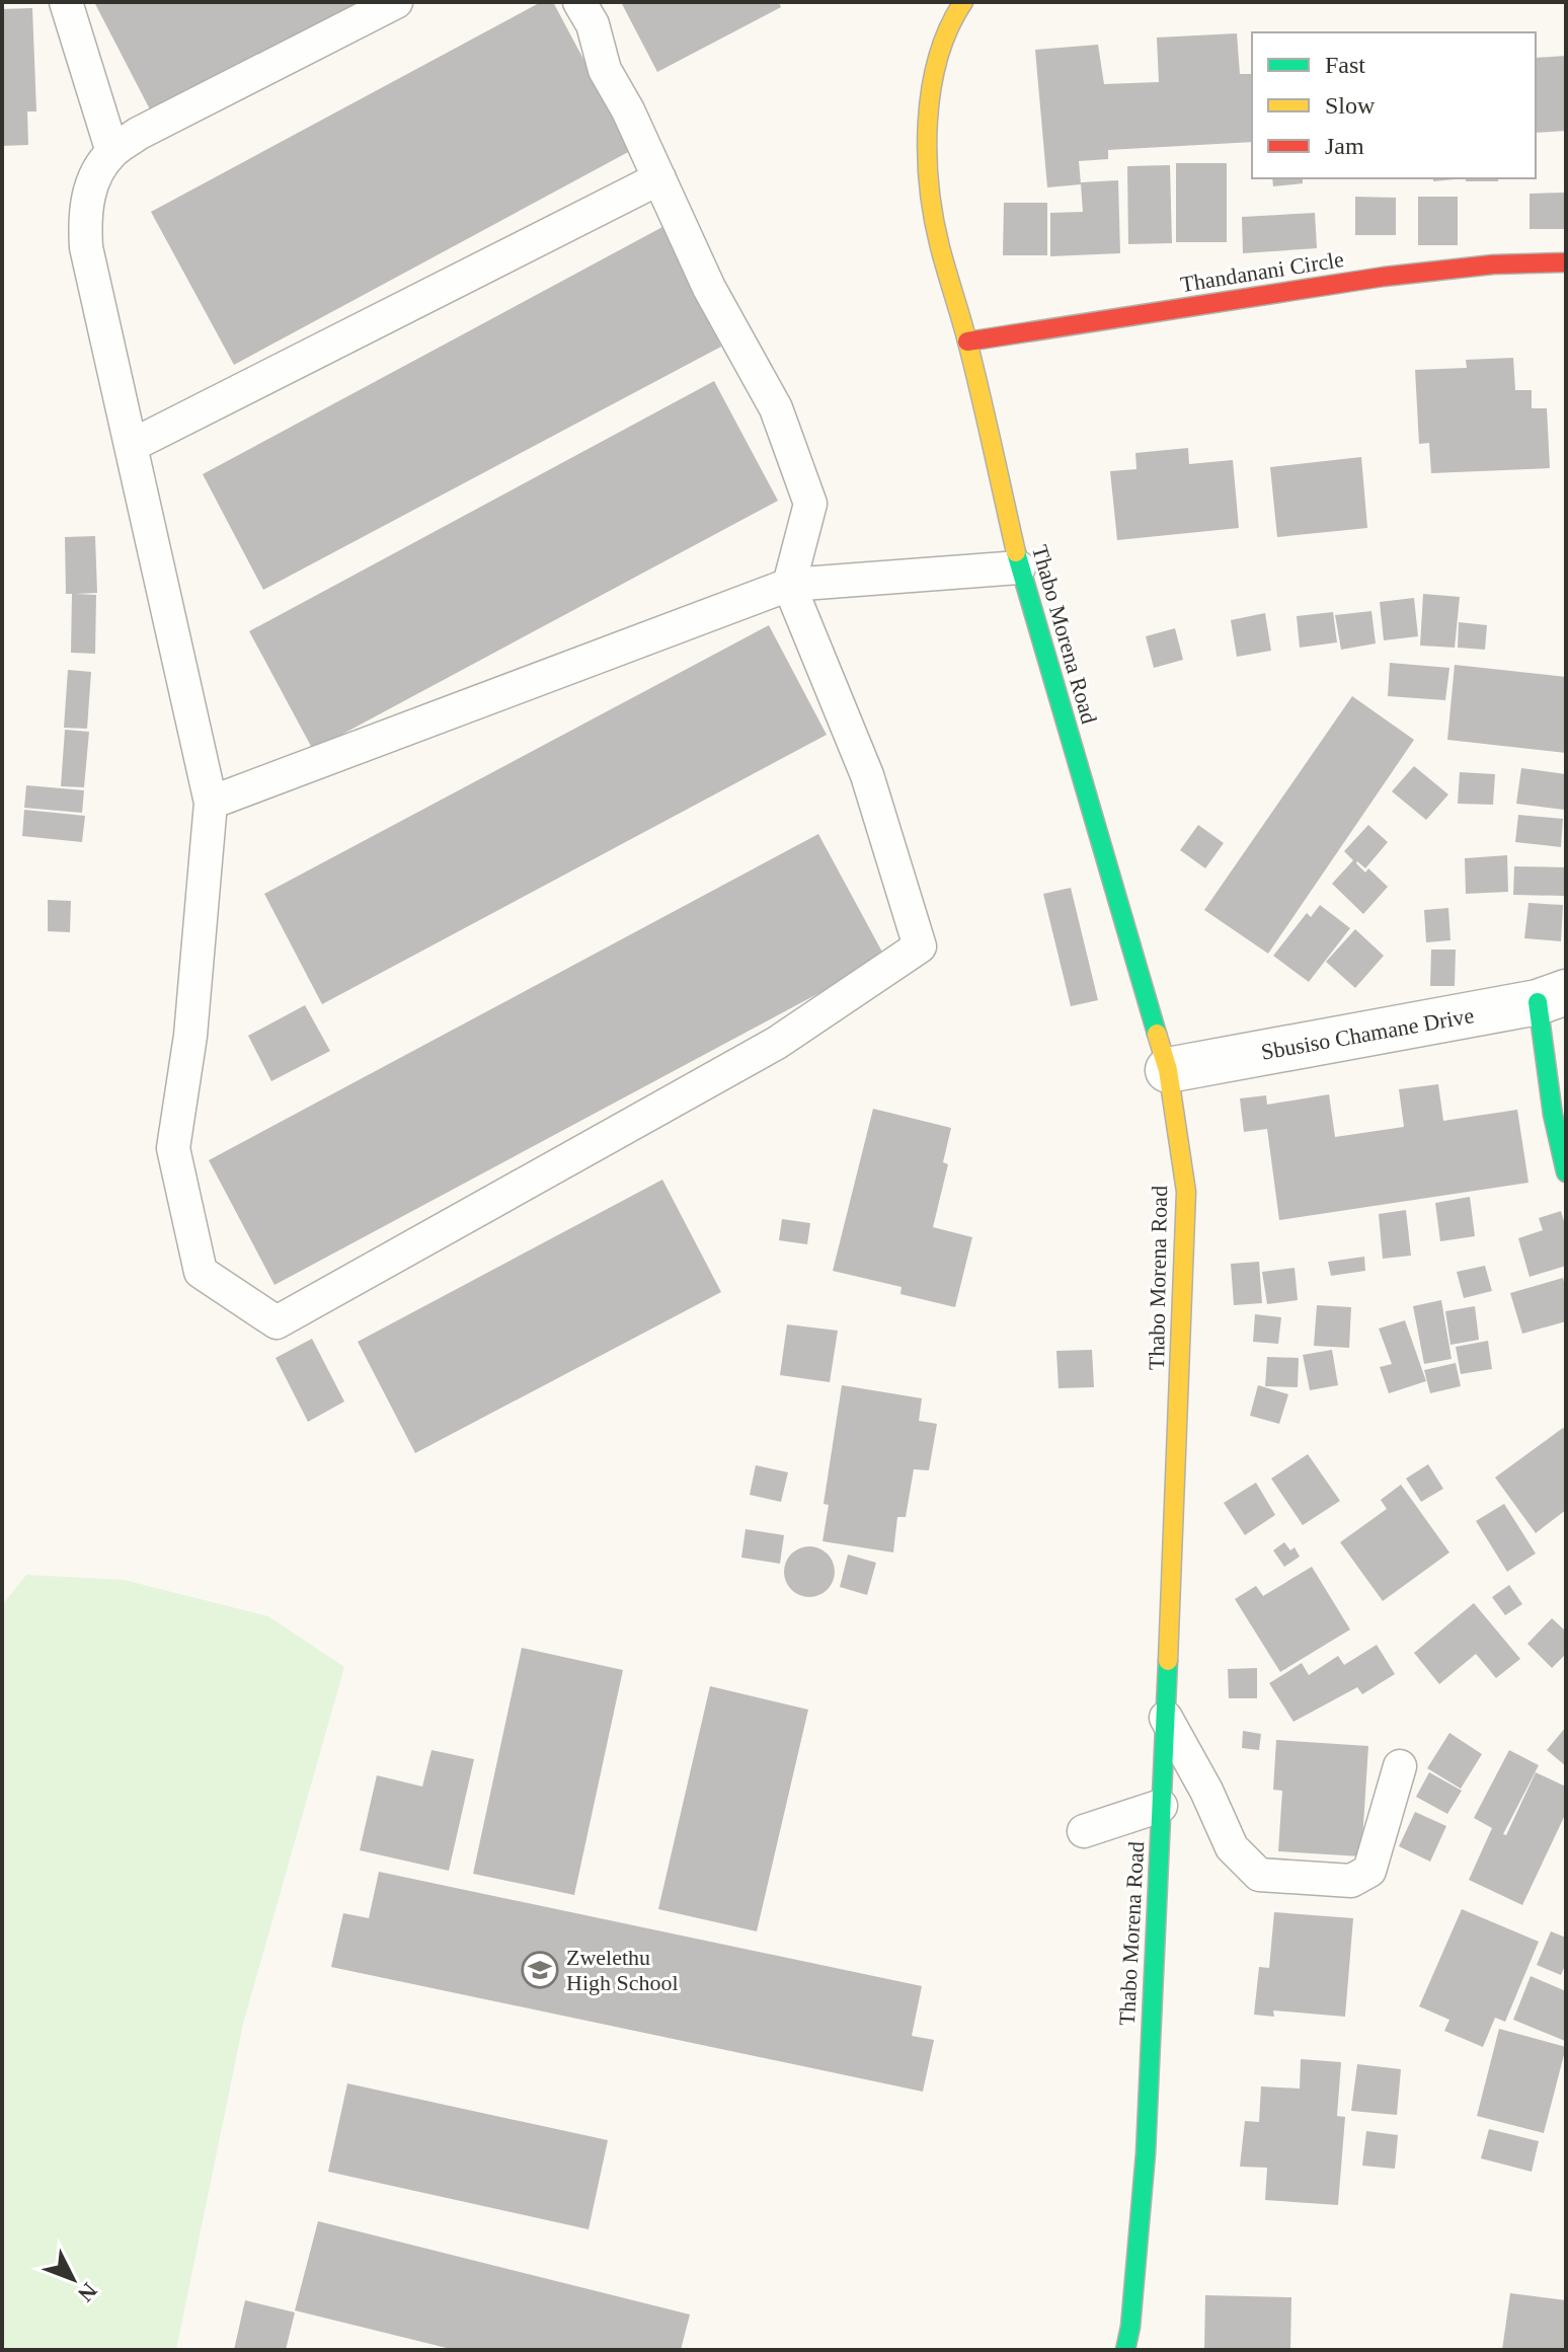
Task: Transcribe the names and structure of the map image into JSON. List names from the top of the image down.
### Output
{
  "streets": {
    "street": ["Thandanani Circle", "Thabo Morena Road", "Sbusiso Chamane Drive"]
  },
  "crossings": [
    ["Thandanani Circle", "Thabo Morena Road"],
    ["Thabo Morena Road", "Sbusiso Chamane Drive"]
  ],
  "places": {
    "school or university": ["Zwelethu High School"]
  },
  "legend": ["Fast", "Slow", "Jam"],
  "north": "bottom right"
}
